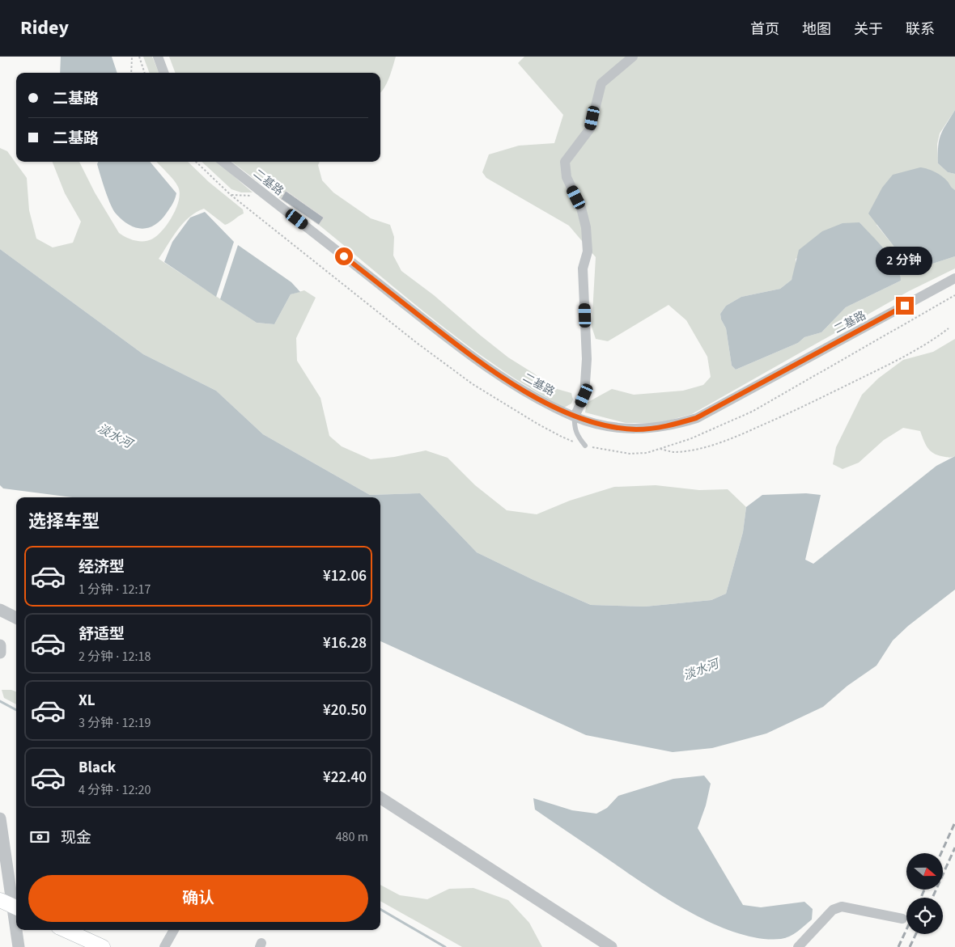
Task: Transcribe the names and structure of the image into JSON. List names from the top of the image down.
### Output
{
  "streets": {
    "street": ["二基路"]
  },
  "water": ["淡水河"],
  "north": "right",
  "page": {
    "header": "Ridey",
    "nav": [
      "首页",
      "地图",
      "关于",
      "联系"
    ],
    "banner": ["二基路", "二基路"],
    "bubble": "2 分钟",
    "heading": "选择车型",
    "list": [
      {
        "name": "经济型",
        "note": "1 分钟 · 12:17",
        "value": "¥12.06"
      },
      {
        "name": "舒适型",
        "note": "2 分钟 · 12:18",
        "value": "¥16.28"
      },
      {
        "name": "XL",
        "note": "3 分钟 · 12:19",
        "value": "¥20.50"
      },
      {
        "name": "Black",
        "note": "4 分钟 · 12:20",
        "value": "¥22.40"
      }
    ],
    "pay": ["现金", "480 m"],
    "buttons": "确认"
  }
}
